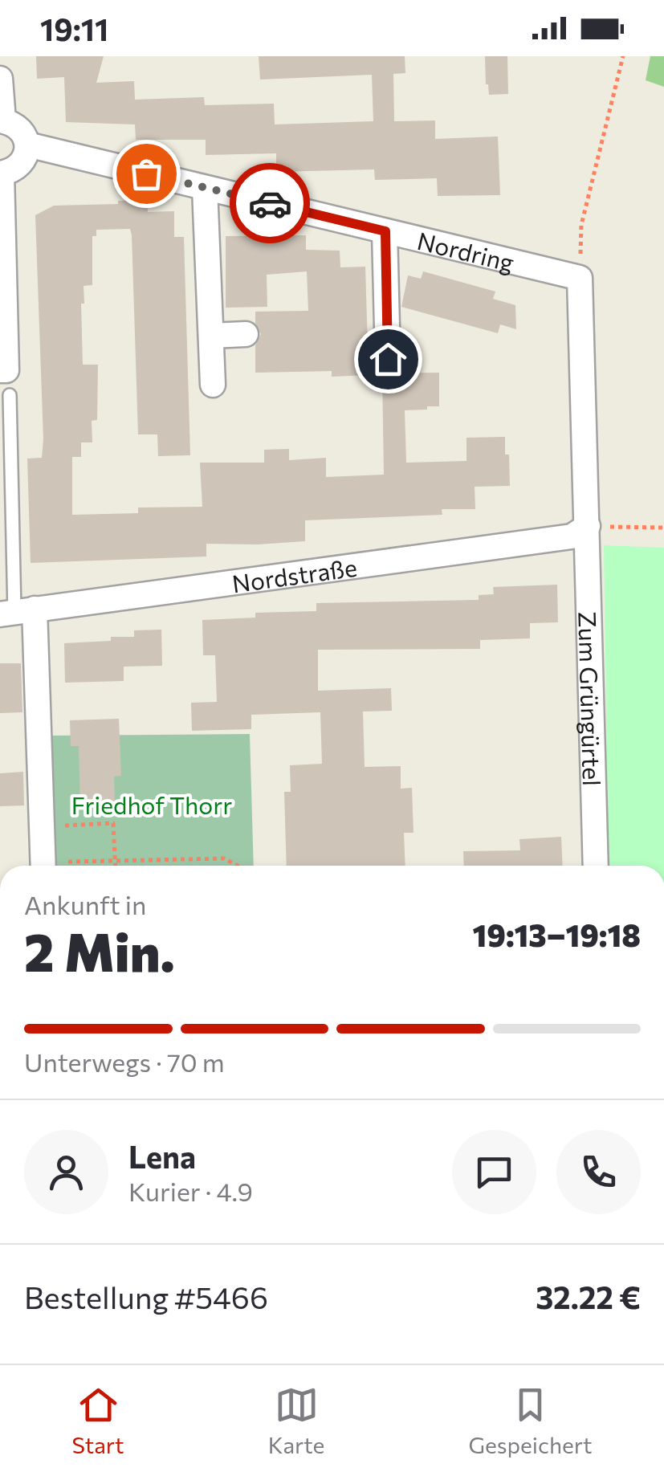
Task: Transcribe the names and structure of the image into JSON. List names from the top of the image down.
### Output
{
  "streets": {
    "street": ["Nordring", "Nordstraße", "Zum Grüngürtel"]
  },
  "crossings": [
    ["Nordring", "Zum Grüngürtel"],
    ["Nordstraße", "Zum Grüngürtel"]
  ],
  "parks": ["Friedhof Thorr"],
  "page": {
    "status": "19:11",
    "heading": ["2 Min.", "Ankunft in", "19:13–19:18"],
    "panel": [
      "Lena",
      "Kurier · 4.9",
      "Bestellung #5466",
      "32.22 €"
    ],
    "bar": "Unterwegs · 70 m",
    "tabs": ["Start", "Karte", "Gespeichert"]
  }
}
